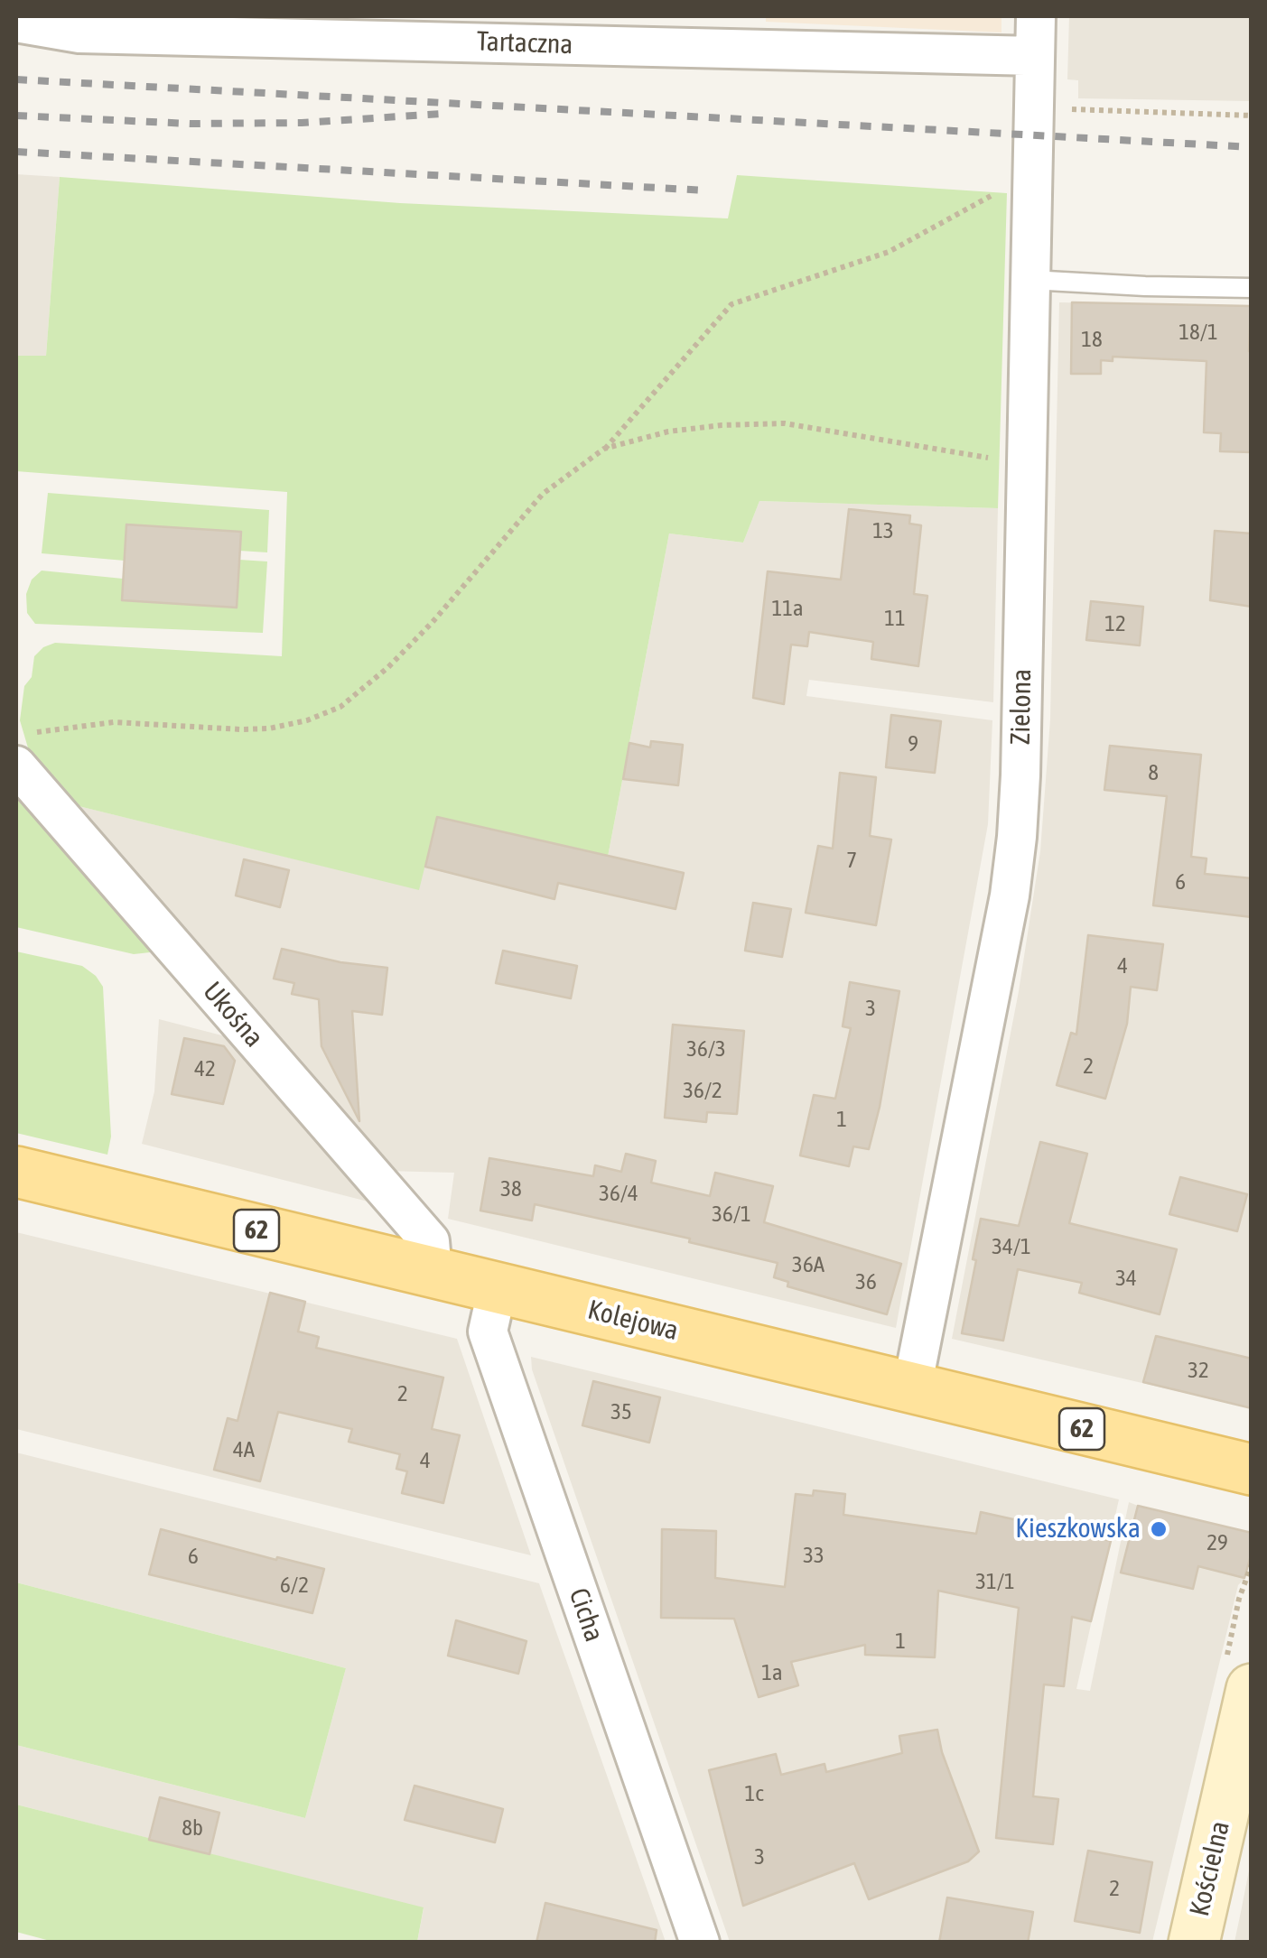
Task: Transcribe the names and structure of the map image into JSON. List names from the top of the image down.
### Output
{
  "streets": {
    "main road": ["62", "Kolejowa", "Kościelna"],
    "street": [
      "Tartaczna",
      "Zielona",
      "Ukośna",
      "Cicha"
    ]
  },
  "crossings": [
    ["Tartaczna", "Zielona"],
    ["Zielona", "Kolejowa"],
    ["Ukośna", "Kolejowa"],
    ["Kolejowa", "Cicha"]
  ],
  "places": ["Kieszkowska"],
  "house_numbers": [
    "18/1",
    "18",
    "13",
    "11a",
    "11",
    "12",
    "9",
    "8",
    "7",
    "6",
    "4",
    "3",
    "36/3",
    "2",
    "42",
    "36/2",
    "1",
    "38",
    "36/4",
    "36/1",
    "34/1",
    "36A",
    "34",
    "36",
    "32",
    "2",
    "35",
    "4A",
    "4",
    "29",
    "33",
    "6",
    "31/1",
    "6/2",
    "1",
    "1a",
    "1c",
    "8b",
    "3",
    "2"
  ]
}
